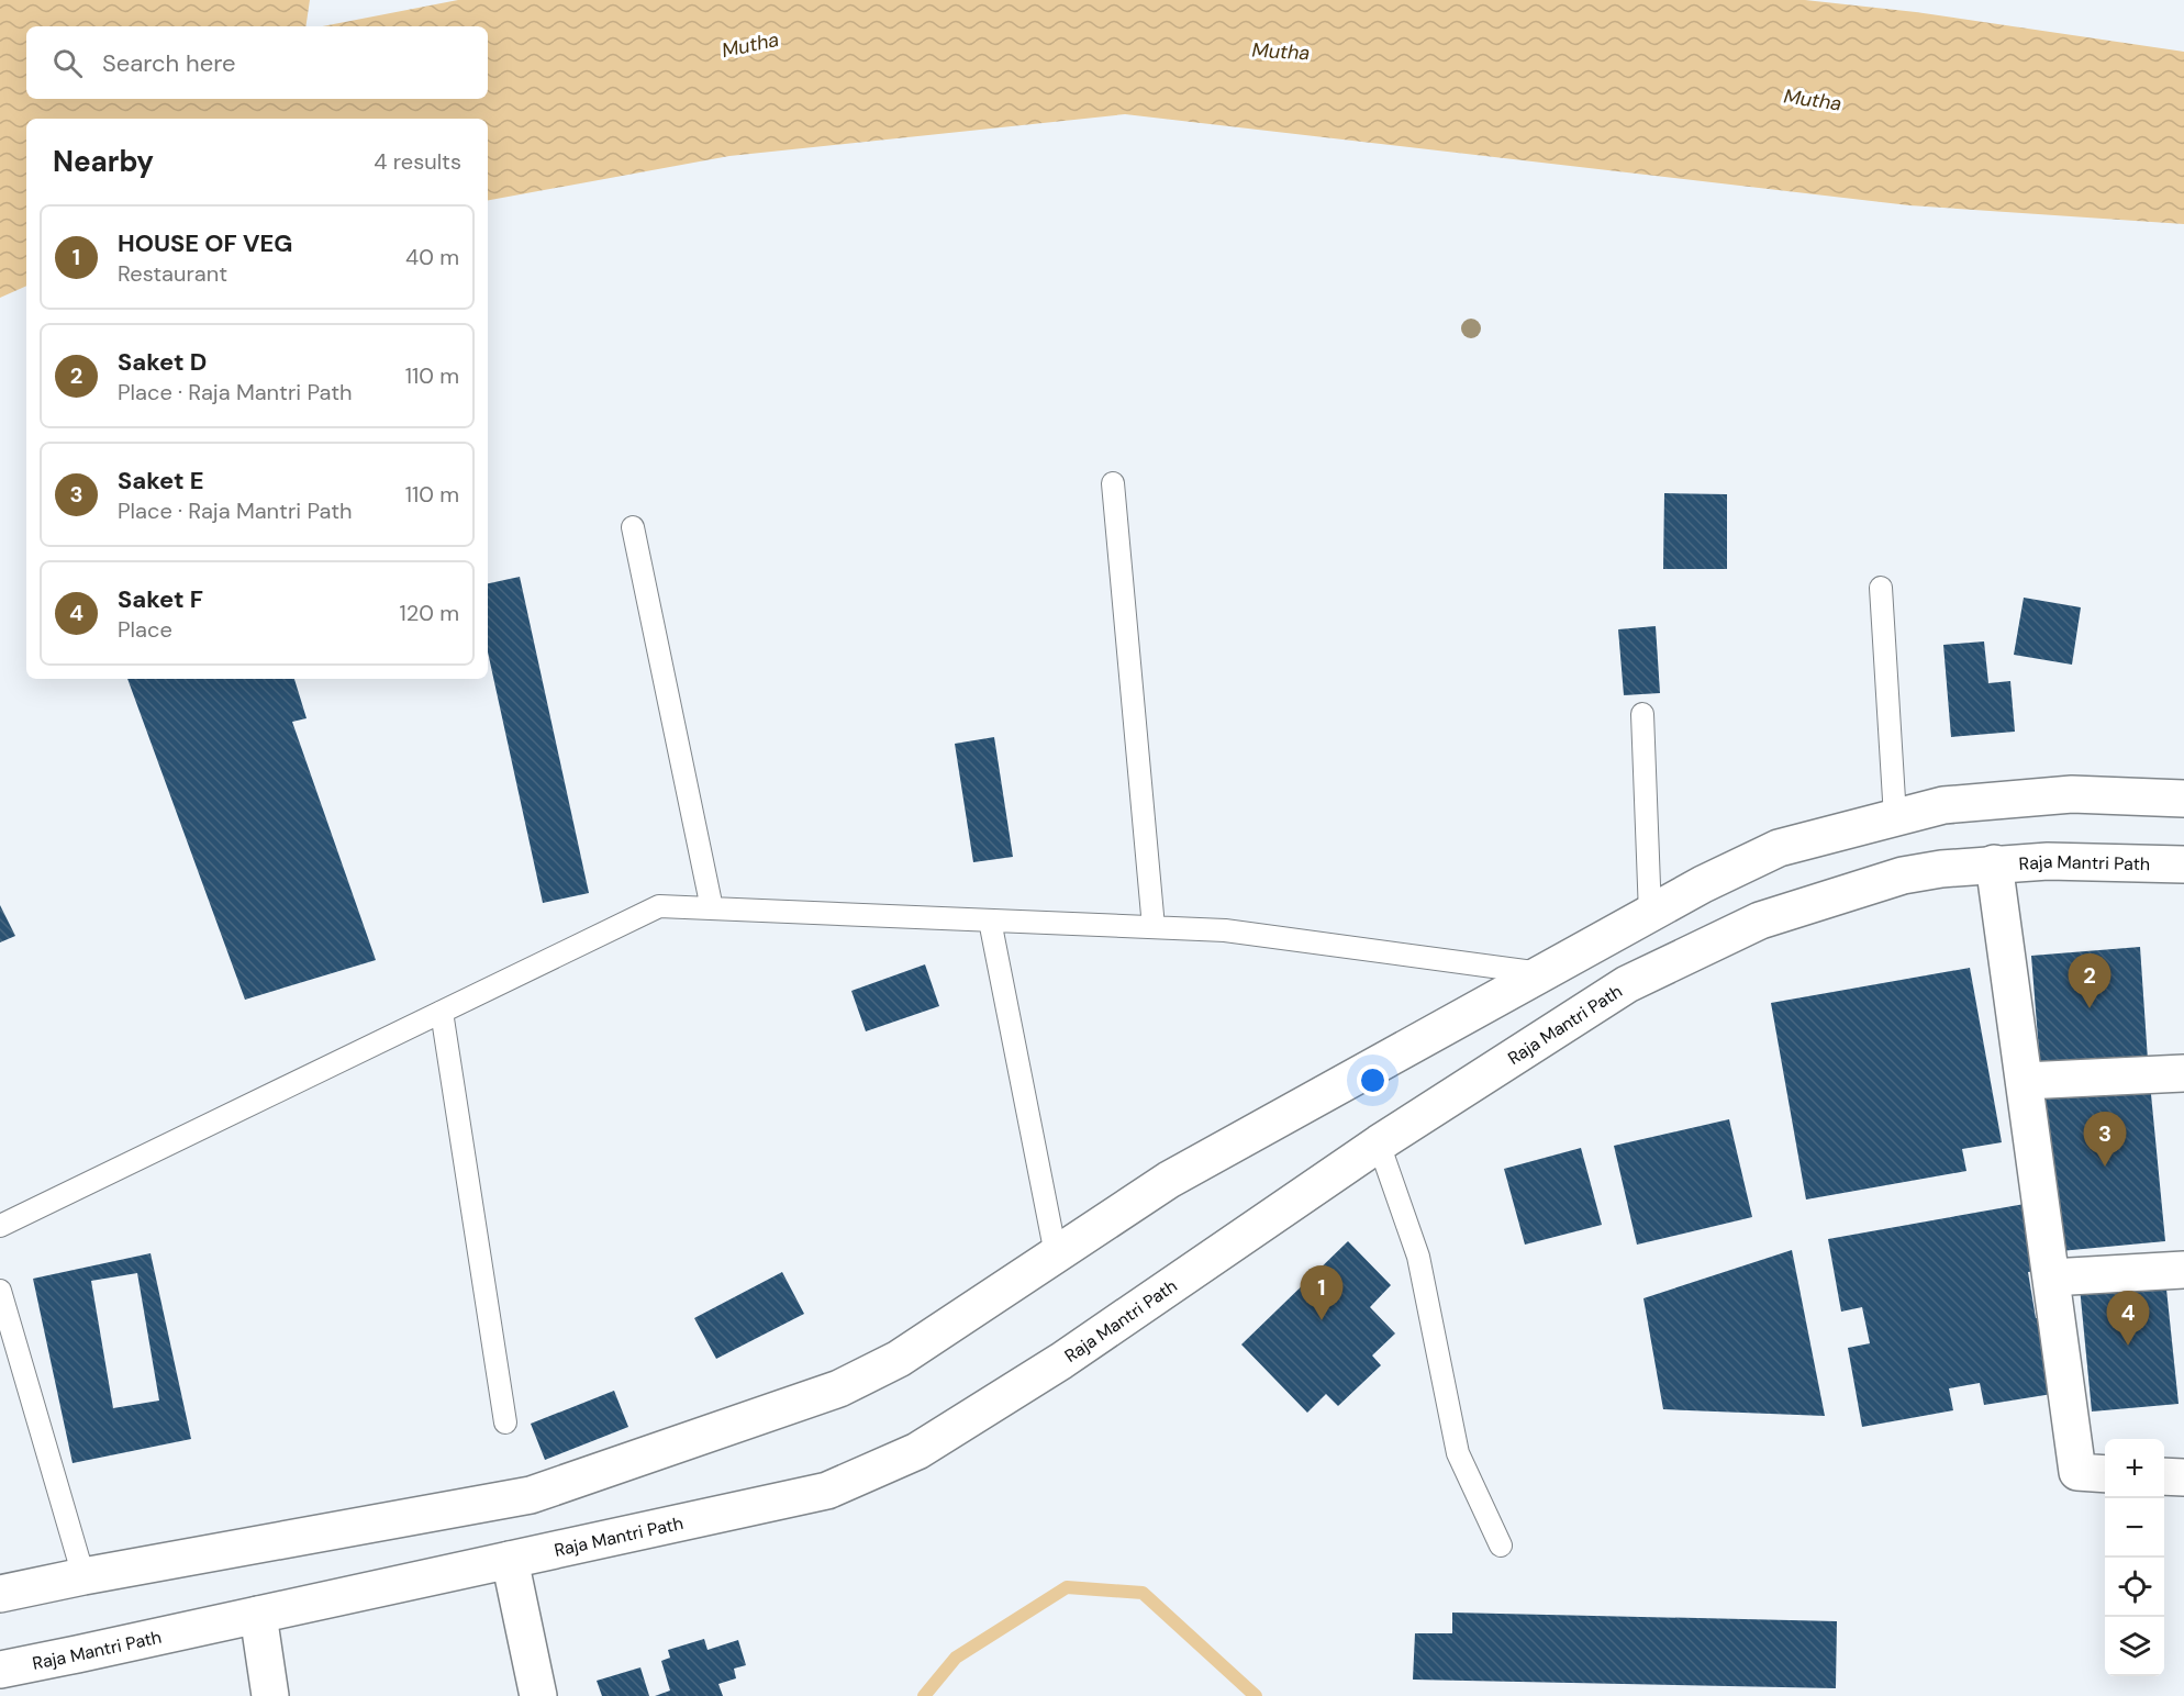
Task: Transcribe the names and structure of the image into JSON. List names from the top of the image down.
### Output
{
  "streets": {
    "main road": ["Raja Mantri Path"]
  },
  "water": ["Mutha"],
  "page": {
    "search": "Search here",
    "heading": ["Nearby", "4 results"],
    "list": [
      {
        "mark": "1",
        "name": "HOUSE OF VEG",
        "note": "Restaurant",
        "value": "40 m"
      },
      {
        "mark": "2",
        "name": "Saket D",
        "note": "Place · Raja Mantri Path",
        "value": "110 m"
      },
      {
        "mark": "3",
        "name": "Saket E",
        "note": "Place · Raja Mantri Path",
        "value": "110 m"
      },
      {
        "mark": "4",
        "name": "Saket F",
        "note": "Place",
        "value": "120 m"
      }
    ],
    "pins": [
      "2",
      "3",
      "1",
      "4"
    ],
    "map_buttons": ["+", "−"]
  }
}
